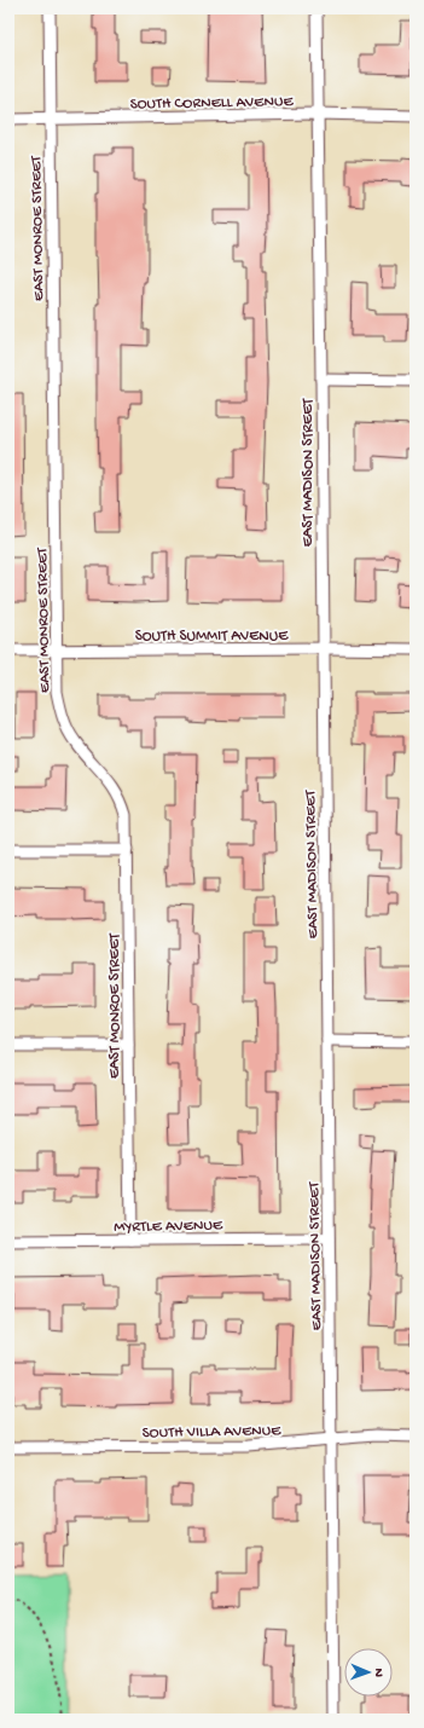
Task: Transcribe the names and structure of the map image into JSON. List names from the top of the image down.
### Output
{
  "streets": {
    "street": [
      "SOUTH CORNELL AVENUE",
      "EAST MONROE STREET",
      "EAST MADISON STREET",
      "SOUTH SUMMIT AVENUE",
      "MYRTLE AVENUE",
      "SOUTH VILLA AVENUE"
    ]
  },
  "crossings": [
    ["SOUTH CORNELL AVENUE", "EAST MONROE STREET"],
    ["SOUTH CORNELL AVENUE", "EAST MADISON STREET"],
    ["EAST MONROE STREET", "SOUTH SUMMIT AVENUE"],
    ["EAST MONROE STREET", "MYRTLE AVENUE"],
    ["EAST MADISON STREET", "SOUTH SUMMIT AVENUE"],
    ["EAST MADISON STREET", "MYRTLE AVENUE"],
    ["EAST MADISON STREET", "SOUTH VILLA AVENUE"]
  ],
  "north": "right"
}
